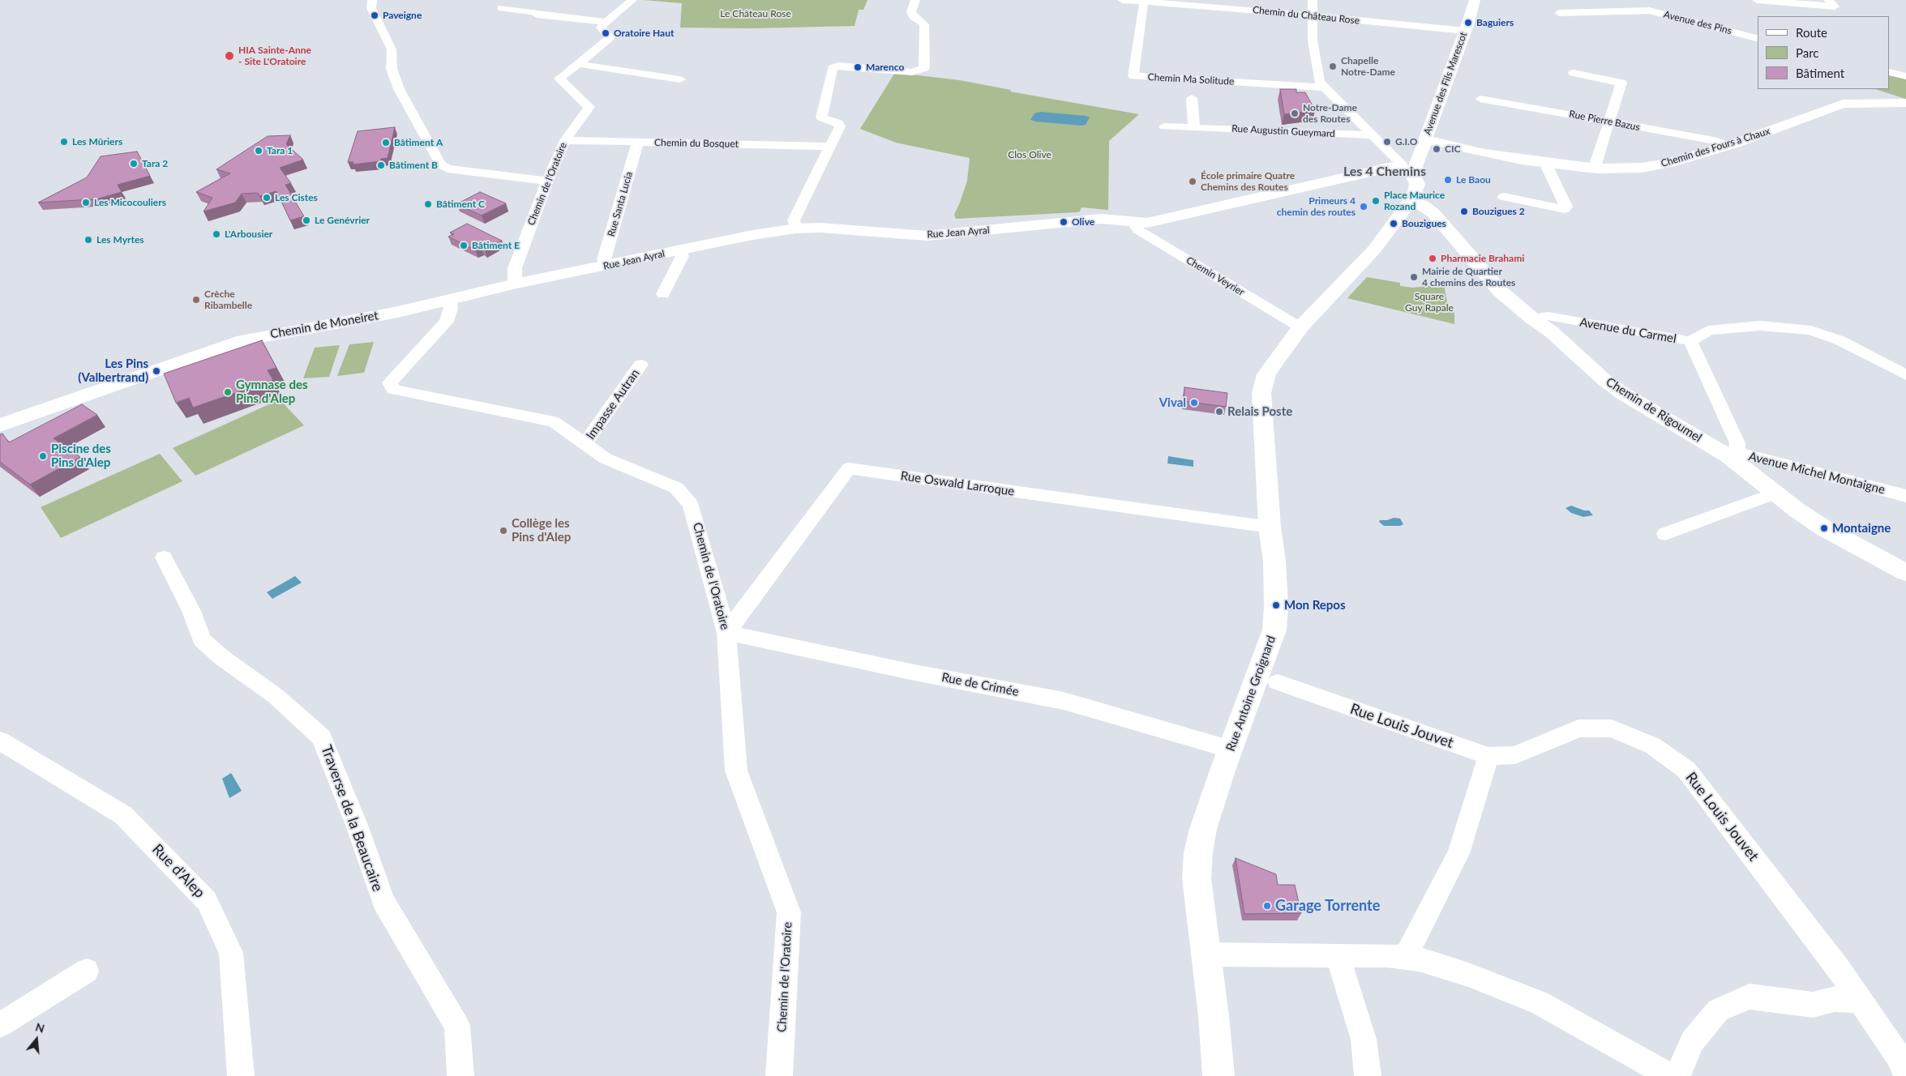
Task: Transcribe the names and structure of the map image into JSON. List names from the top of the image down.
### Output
{
  "streets": {
    "main road": [
      "Avenue des Fils Marescot",
      "Chemin des Fours à Chaux",
      "Rue Jean Ayral",
      "Chemin de Moneiret",
      "Chemin de Rigoumel",
      "Rue Antoine Groignard"
    ],
    "street": [
      "Chemin du Château Rose",
      "Avenue des Pins",
      "Chemin Ma Solitude",
      "Rue Pierre Bazus",
      "Rue Augustin Gueymard",
      "Chemin du Bosquet",
      "Chemin de l'Oratoire",
      "Rue Santa Lucia",
      "Chemin Veyrier",
      "Avenue du Carmel",
      "Impasse Autran",
      "Avenue Michel Montaigne",
      "Rue Oswald Larroque",
      "Rue de Crimée",
      "Rue Louis Jouvet",
      "Traverse de la Beaucaire",
      "Rue d'Alep"
    ]
  },
  "crossings": [
    ["Chemin du Château Rose", "Chemin Ma Solitude"],
    ["Chemin du Château Rose", "Avenue des Fils Marescot"],
    ["Avenue des Fils Marescot", "Chemin des Fours à Chaux"],
    ["Avenue des Fils Marescot", "Rue Jean Ayral"],
    ["Avenue des Fils Marescot", "Rue Antoine Groignard"],
    ["Rue Pierre Bazus", "Chemin des Fours à Chaux"],
    ["Chemin du Bosquet", "Chemin de l'Oratoire"],
    ["Chemin du Bosquet", "Rue Santa Lucia"],
    ["Chemin de l'Oratoire", "Rue Jean Ayral"],
    ["Chemin de l'Oratoire", "Chemin de Moneiret"],
    ["Chemin de l'Oratoire", "Impasse Autran"],
    ["Chemin de l'Oratoire", "Rue Oswald Larroque"],
    ["Chemin de l'Oratoire", "Rue de Crimée"],
    ["Rue Santa Lucia", "Rue Jean Ayral"],
    ["Rue Jean Ayral", "Chemin Veyrier"],
    ["Rue Jean Ayral", "Chemin de Moneiret"],
    ["Rue Jean Ayral", "Rue Antoine Groignard"],
    ["Chemin Veyrier", "Rue Antoine Groignard"],
    ["Avenue du Carmel", "Chemin de Rigoumel"],
    ["Chemin de Rigoumel", "Avenue Michel Montaigne"],
    ["Chemin de Rigoumel", "Rue Antoine Groignard"],
    ["Rue Oswald Larroque", "Rue de Crimée"],
    ["Rue Oswald Larroque", "Rue Antoine Groignard"],
    ["Rue de Crimée", "Rue Antoine Groignard"]
  ],
  "districts": ["Les 4 Chemins"],
  "parks": ["Le Château Rose", "Clos Olive", "Square Guy Rapale"],
  "places": [
    "Paveigne",
    "Baguiers",
    "Oratoire Haut",
    "HIA Sainte-Anne - Site L'Oratoire",
    "Chapelle Notre-Dame",
    "Marenco",
    "Notre-Dame des Routes",
    "Les Mûriers",
    "G.I.O",
    "Bâtiment A",
    "CIC",
    "Tara 1",
    "Tara 2",
    "Bâtiment B",
    "Le Baou",
    "École primaire Quatre Chemins des Routes",
    "Les Cistes",
    "Place Maurice Rozand",
    "Les Micocouliers",
    "Bâtiment C",
    "Primeurs 4 chemin des routes",
    "Bouzigues 2",
    "Le Genévrier",
    "Olive",
    "Bouzigues",
    "L'Arbousier",
    "Les Myrtes",
    "Bâtiment E",
    "Pharmacie Brahami",
    "Mairie de Quartier 4 chemins des Routes",
    "Crèche Ribambelle",
    "Les Pins (Valbertrand)",
    "Gymnase des Pins d'Alep",
    "Vival",
    "Relais Poste",
    "Piscine des Pins d'Alep",
    "Montaigne",
    "Collège les Pins d'Alep",
    "Mon Repos",
    "Garage Torrente"
  ],
  "legend": ["Route", "Parc", "Bâtiment"],
  "north": "top"
}
